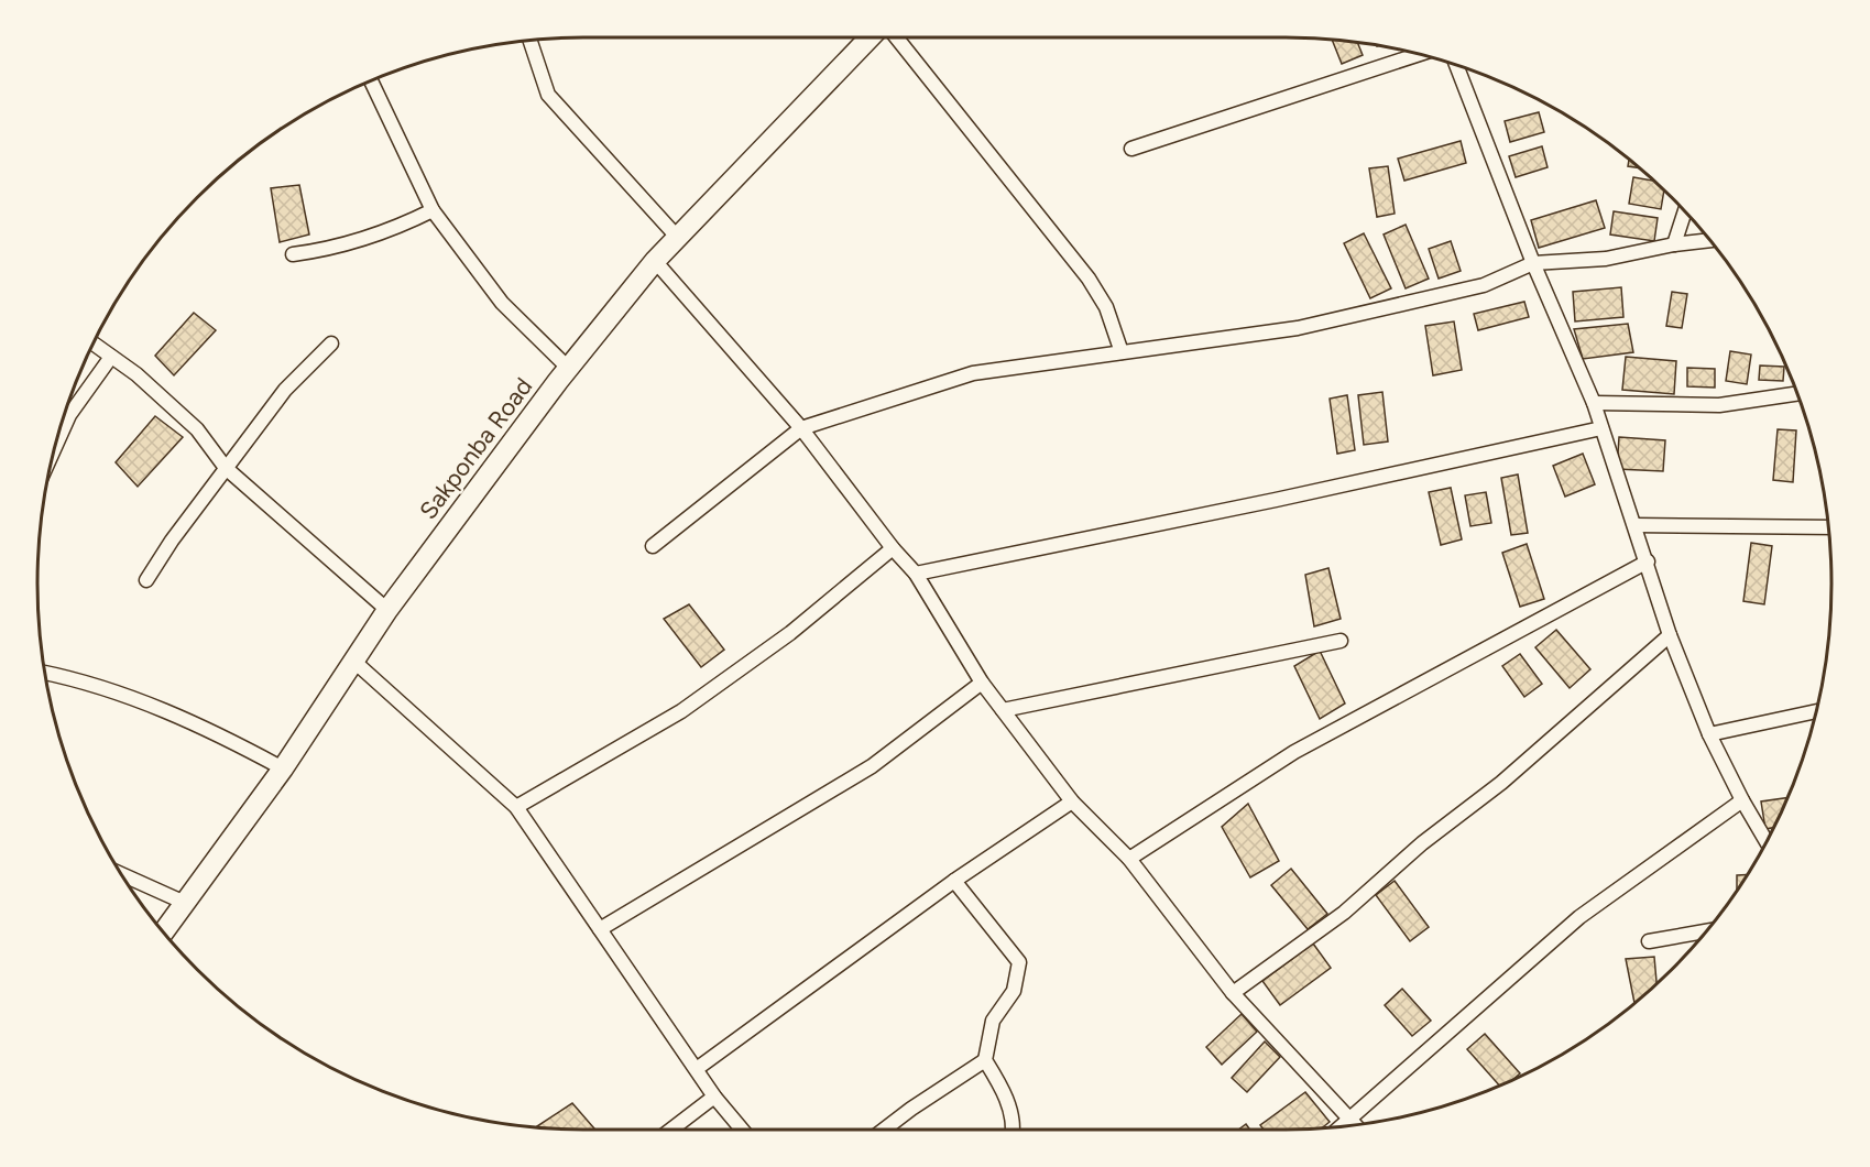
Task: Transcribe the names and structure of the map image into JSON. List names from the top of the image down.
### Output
{
  "streets": {
    "main road": ["Sakponba Road"]
  }
}
